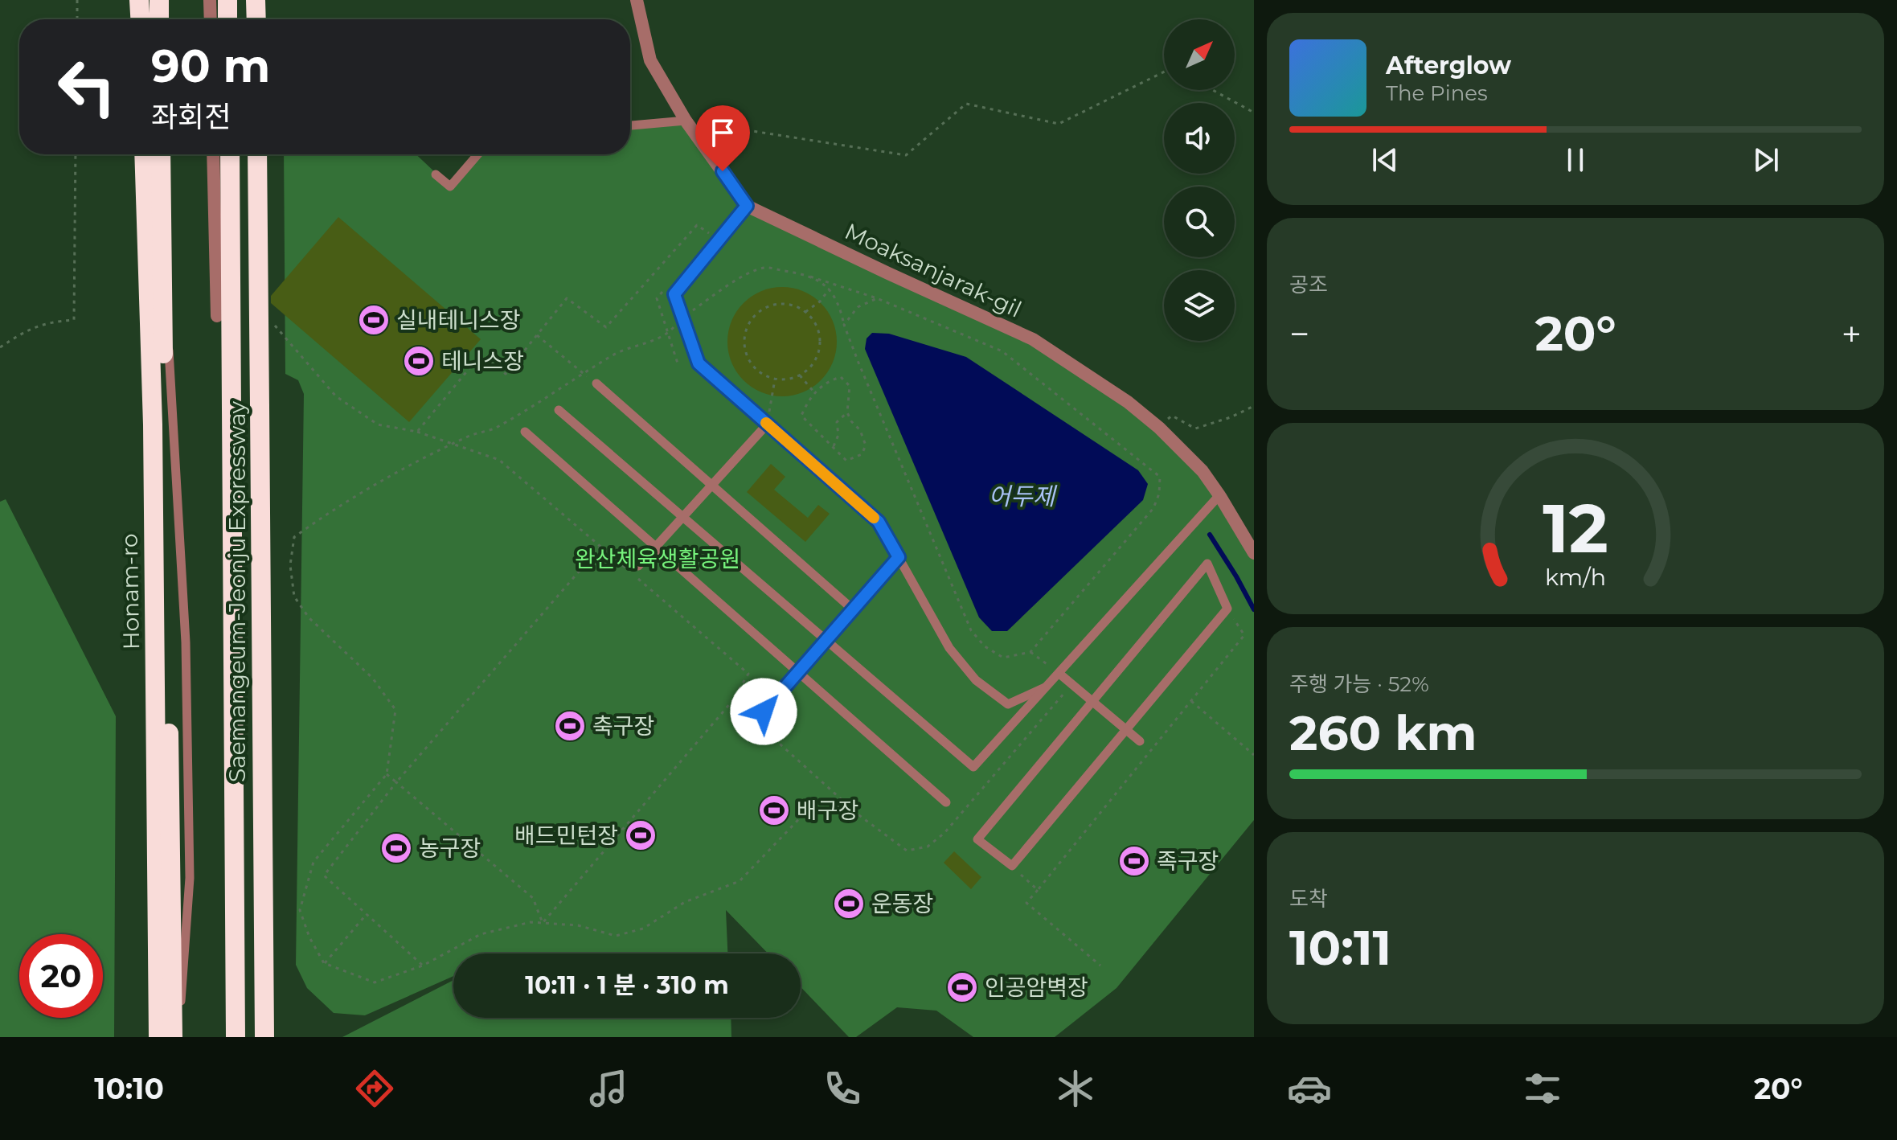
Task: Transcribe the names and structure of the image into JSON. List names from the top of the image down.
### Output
{
  "streets": {
    "highway": ["Honam-ro", "Saemangeum-Jeonju Expressway"],
    "street": ["Moaksanjarak-gil"]
  },
  "water": ["어두제"],
  "parks": ["완산체육생활공원"],
  "places": {
    "sports": [
      "실내테니스장",
      "테니스장",
      "축구장",
      "배구장",
      "배드민턴장",
      "농구장",
      "족구장",
      "운동장",
      "인공암벽장"
    ]
  },
  "north": "top right",
  "page": {
    "turn": ["90 m", "좌회전"],
    "song": ["Afterglow", "The Pines"],
    "tile": [
      "공조",
      ["주행 가능 · 52%", "260 km"],
      ["도착", "10:11"]
    ],
    "heat": ["−", "20°", "+"],
    "limit": "20",
    "trip": "10:11 · 1 분 · 310 m",
    "tabs": ["10:10", "20°"],
    "gauge": ["12", "km/h"]
  }
}
